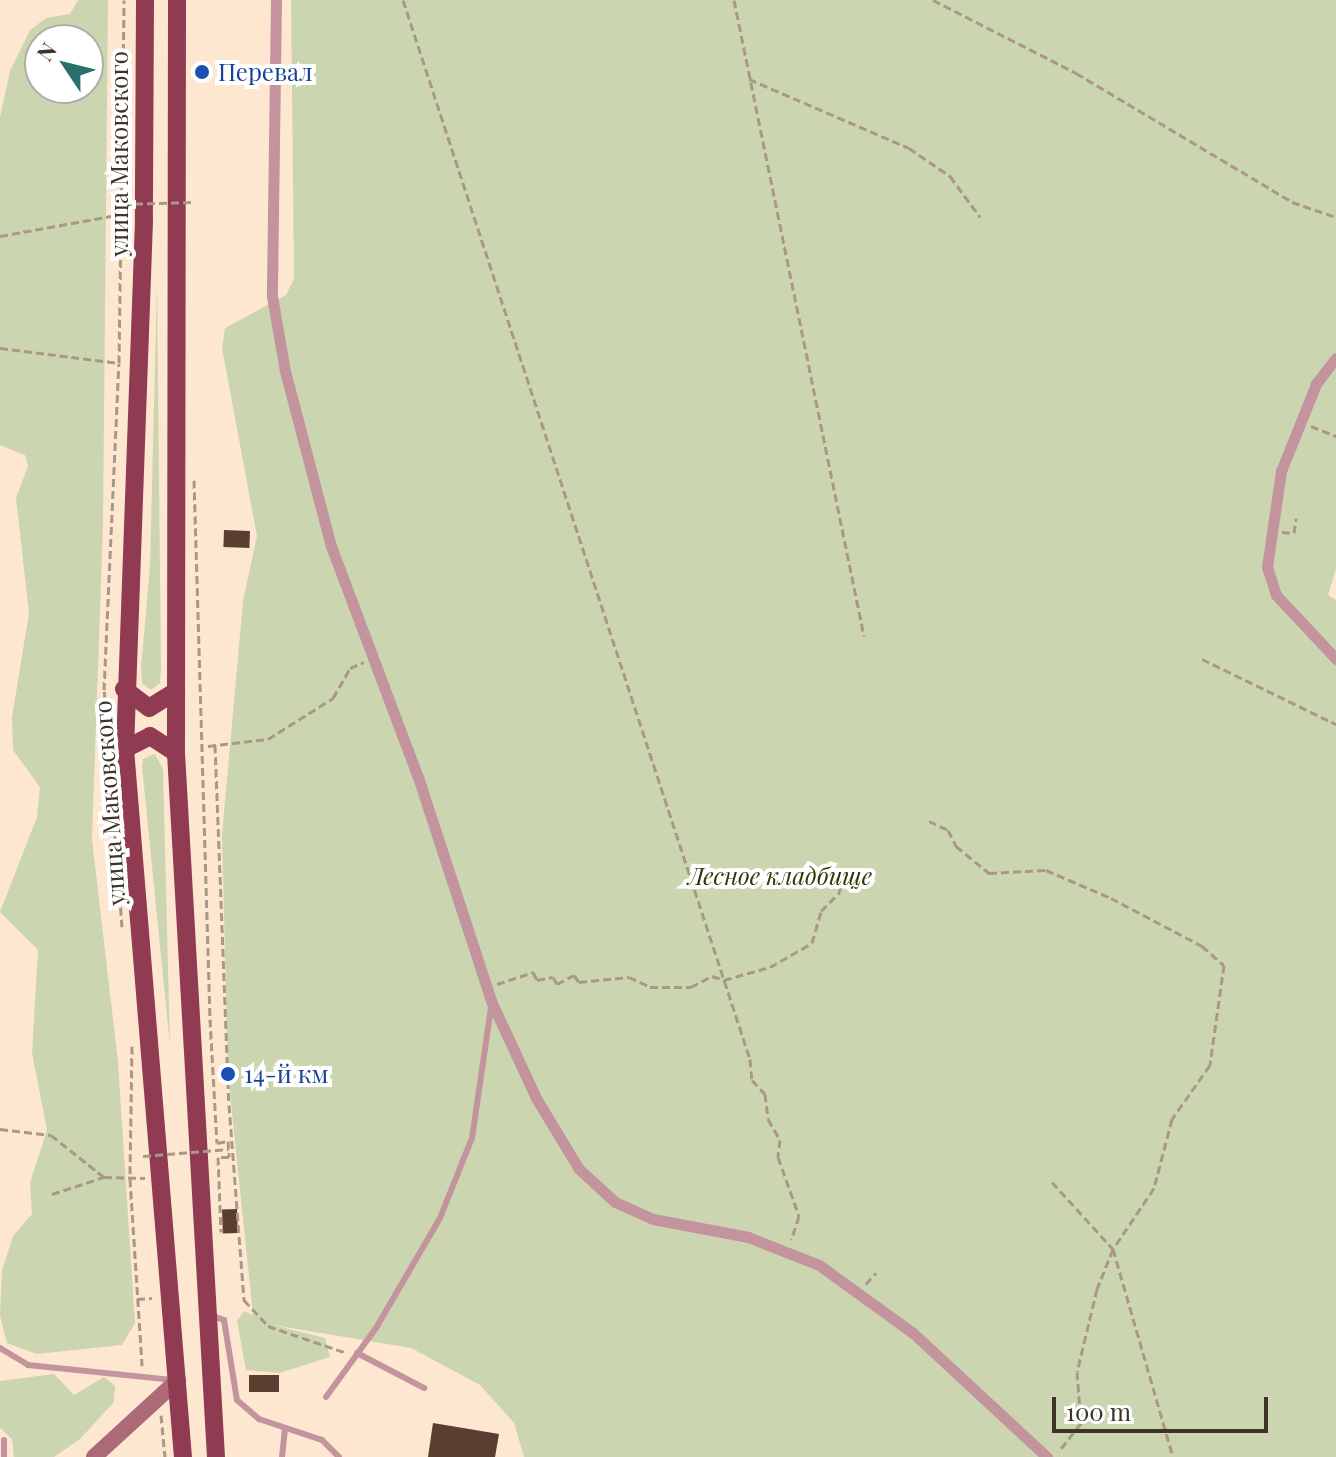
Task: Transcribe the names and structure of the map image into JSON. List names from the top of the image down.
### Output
{
  "streets": {
    "highway": ["улица Маковского"]
  },
  "parks": ["Лесное кладбище"],
  "places": ["Перевал", "14-й км"],
  "scale_bar": "100 m",
  "north": "top left"
}
